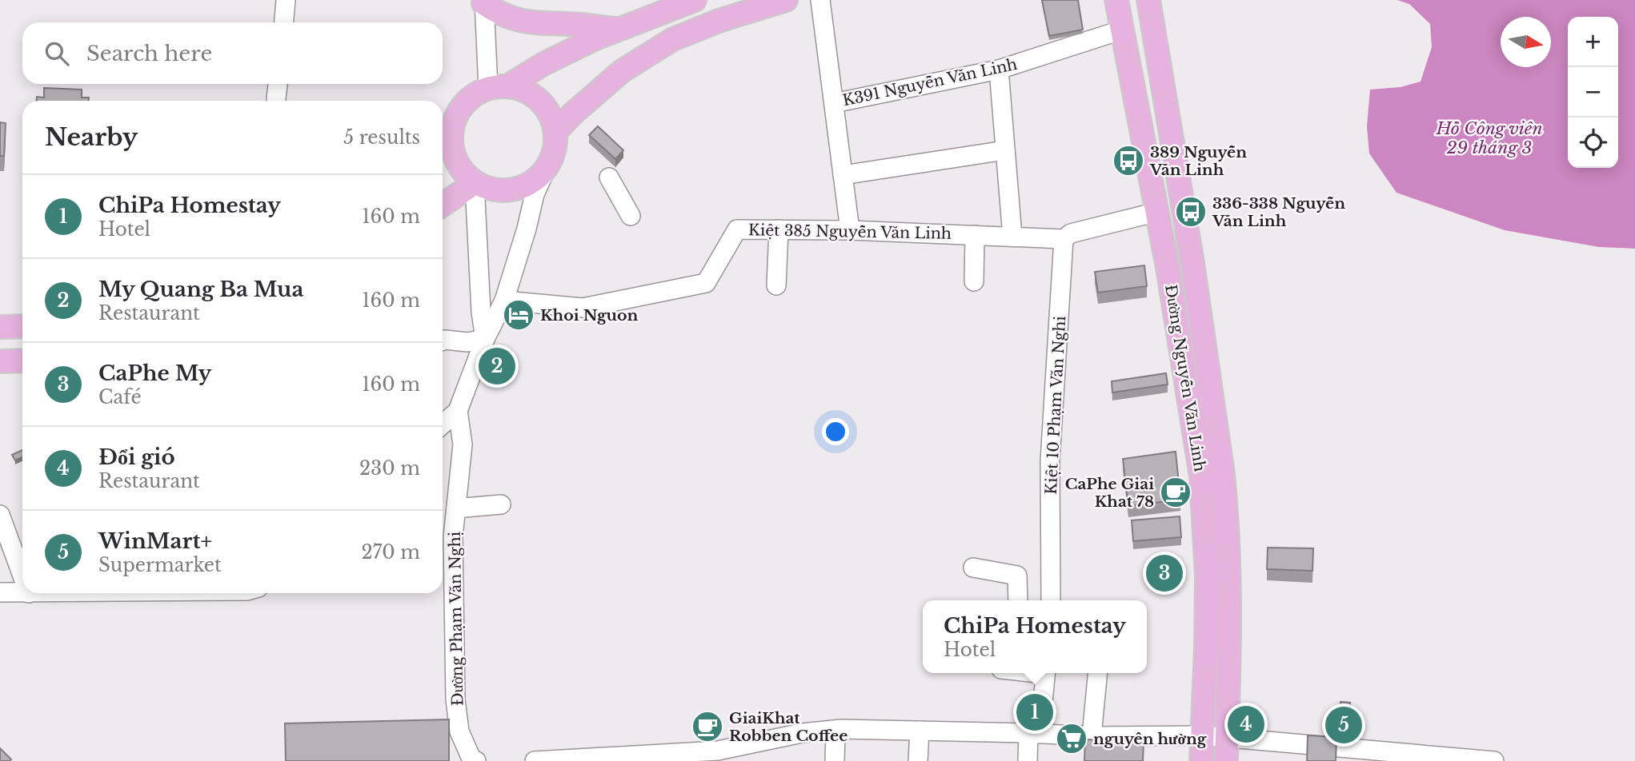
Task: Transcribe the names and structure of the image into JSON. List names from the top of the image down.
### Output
{
  "streets": {
    "main road": ["Đường Nguyễn Văn Linh"],
    "street": [
      "K391 Nguyễn Văn Linh",
      "Kiệt 385 Nguyễn Văn Linh",
      "Kiệt 10 Phạm Văn Nghi",
      "Đường Phạm Văn Nghị"
    ]
  },
  "crossings": [
    ["K391 Nguyễn Văn Linh", "Đường Nguyễn Văn Linh"],
    ["Kiệt 385 Nguyễn Văn Linh", "Đường Nguyễn Văn Linh"],
    ["Kiệt 385 Nguyễn Văn Linh", "Kiệt 10 Phạm Văn Nghi"]
  ],
  "water": ["Hồ Công viên 29 tháng 3"],
  "places": {
    "bus stop": ["389 Nguyễn Văn Linh", "336-338 Nguyễn Văn Linh"],
    "hotel": ["Khoi Nguon"],
    "cafe": ["CaPhe Giai Khat 78", "GiaiKhat Robben Coffee"],
    "supermarket": ["nguyên hường"]
  },
  "north": "right",
  "page": {
    "map_buttons": ["+", "−"],
    "search": "Search here",
    "heading": ["Nearby", "5 results"],
    "list": [
      {
        "mark": "1",
        "name": "ChiPa Homestay",
        "note": "Hotel",
        "value": "160 m"
      },
      {
        "mark": "2",
        "name": "My Quang Ba Mua",
        "note": "Restaurant",
        "value": "160 m"
      },
      {
        "mark": "3",
        "name": "CaPhe My",
        "note": "Café",
        "value": "160 m"
      },
      {
        "mark": "4",
        "name": "Đổi gió",
        "note": "Restaurant",
        "value": "230 m"
      },
      {
        "mark": "5",
        "name": "WinMart+",
        "note": "Supermarket",
        "value": "270 m"
      }
    ],
    "pins": [
      "2",
      "3",
      "1",
      "4",
      "5"
    ],
    "popup": ["ChiPa Homestay", "Hotel"]
  }
}
